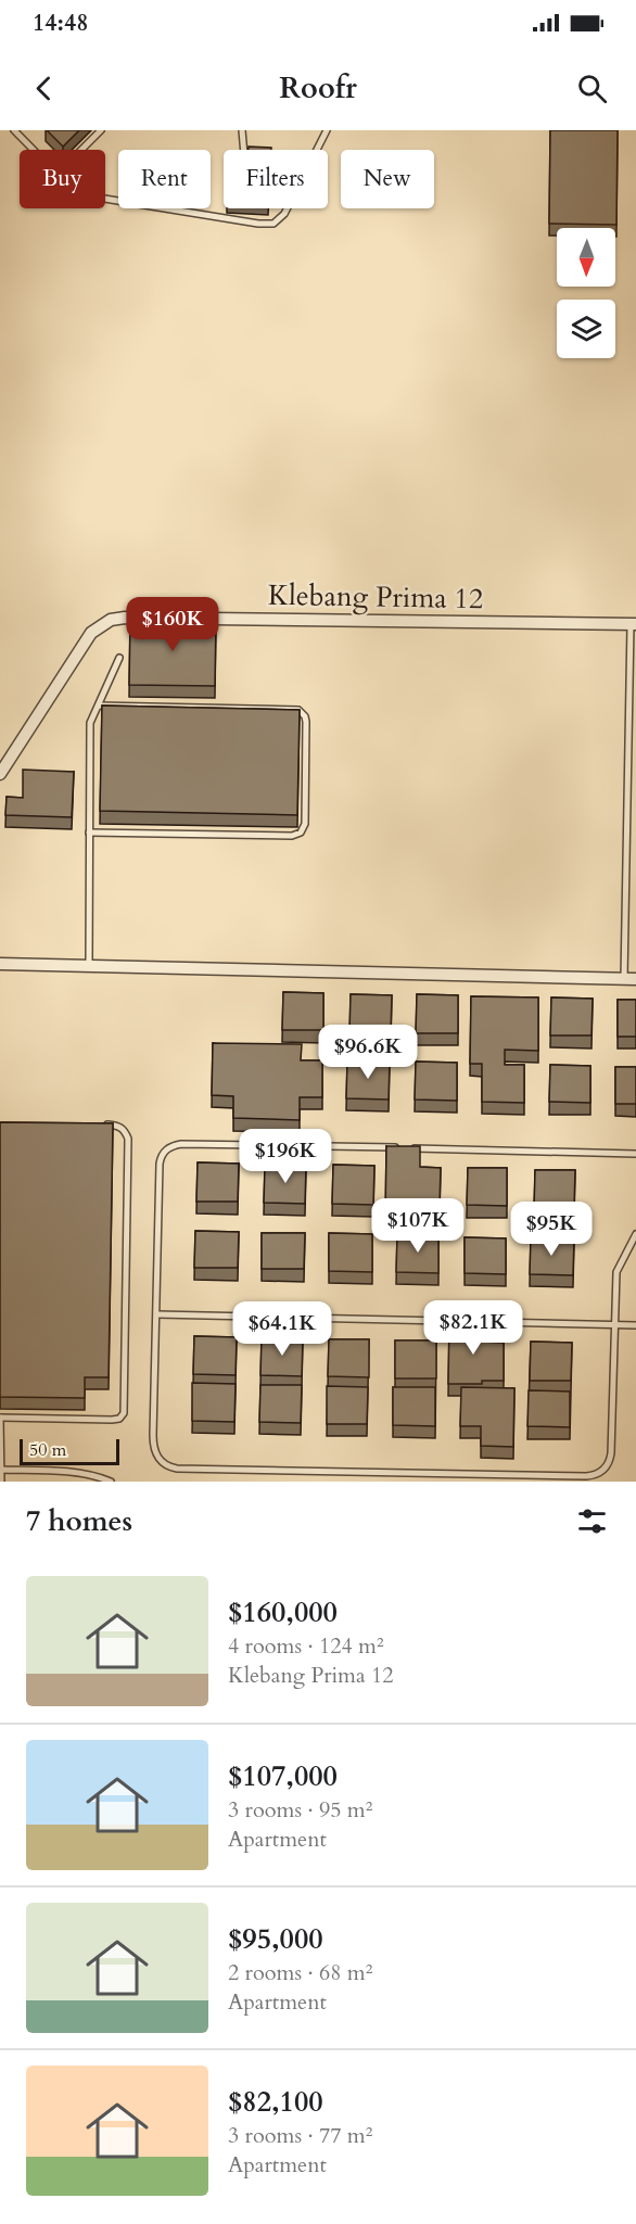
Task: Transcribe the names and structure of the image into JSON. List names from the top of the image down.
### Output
{
  "streets": {
    "street": ["Klebang Prima 12"]
  },
  "scale_bar": "50 m",
  "north": "bottom",
  "page": {
    "status": "14:48",
    "header": "Roofr",
    "chip": [
      "Buy",
      "Rent",
      "Filters",
      "New"
    ],
    "price": [
      "$160K",
      "$96.6K",
      "$196K",
      "$107K",
      "$95K",
      "$82.1K",
      "$64.1K"
    ],
    "scale": "50 m",
    "heading": "7 homes",
    "list": [
      {
        "name": "$160,000",
        "note": "4 rooms · 124 m² · Klebang Prima 12"
      },
      {
        "name": "$107,000",
        "note": "3 rooms · 95 m² · Apartment"
      },
      {
        "name": "$95,000",
        "note": "2 rooms · 68 m² · Apartment"
      },
      {
        "name": "$82,100",
        "note": "3 rooms · 77 m² · Apartment"
      }
    ]
  }
}
